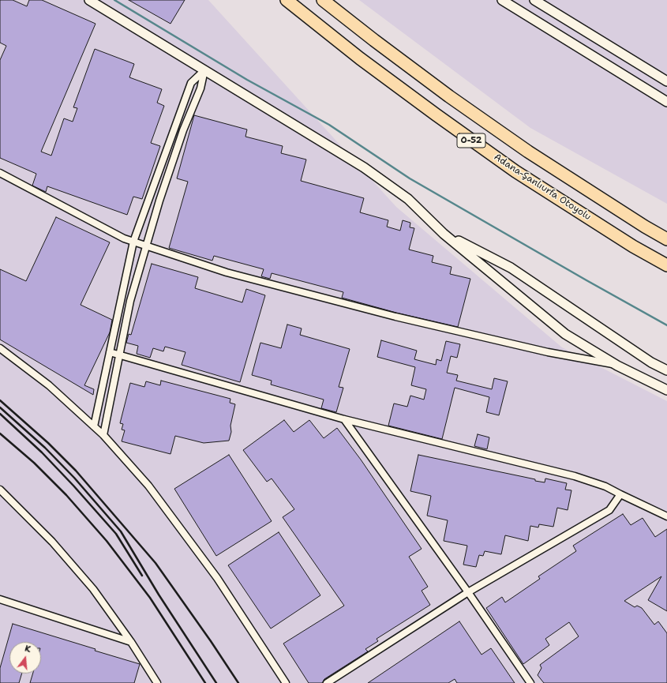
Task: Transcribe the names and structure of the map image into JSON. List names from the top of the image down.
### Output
{
  "streets": {
    "highway": ["O-52", "Adana-Şanlıurfa Otoyolu"]
  },
  "north": "top"
}
